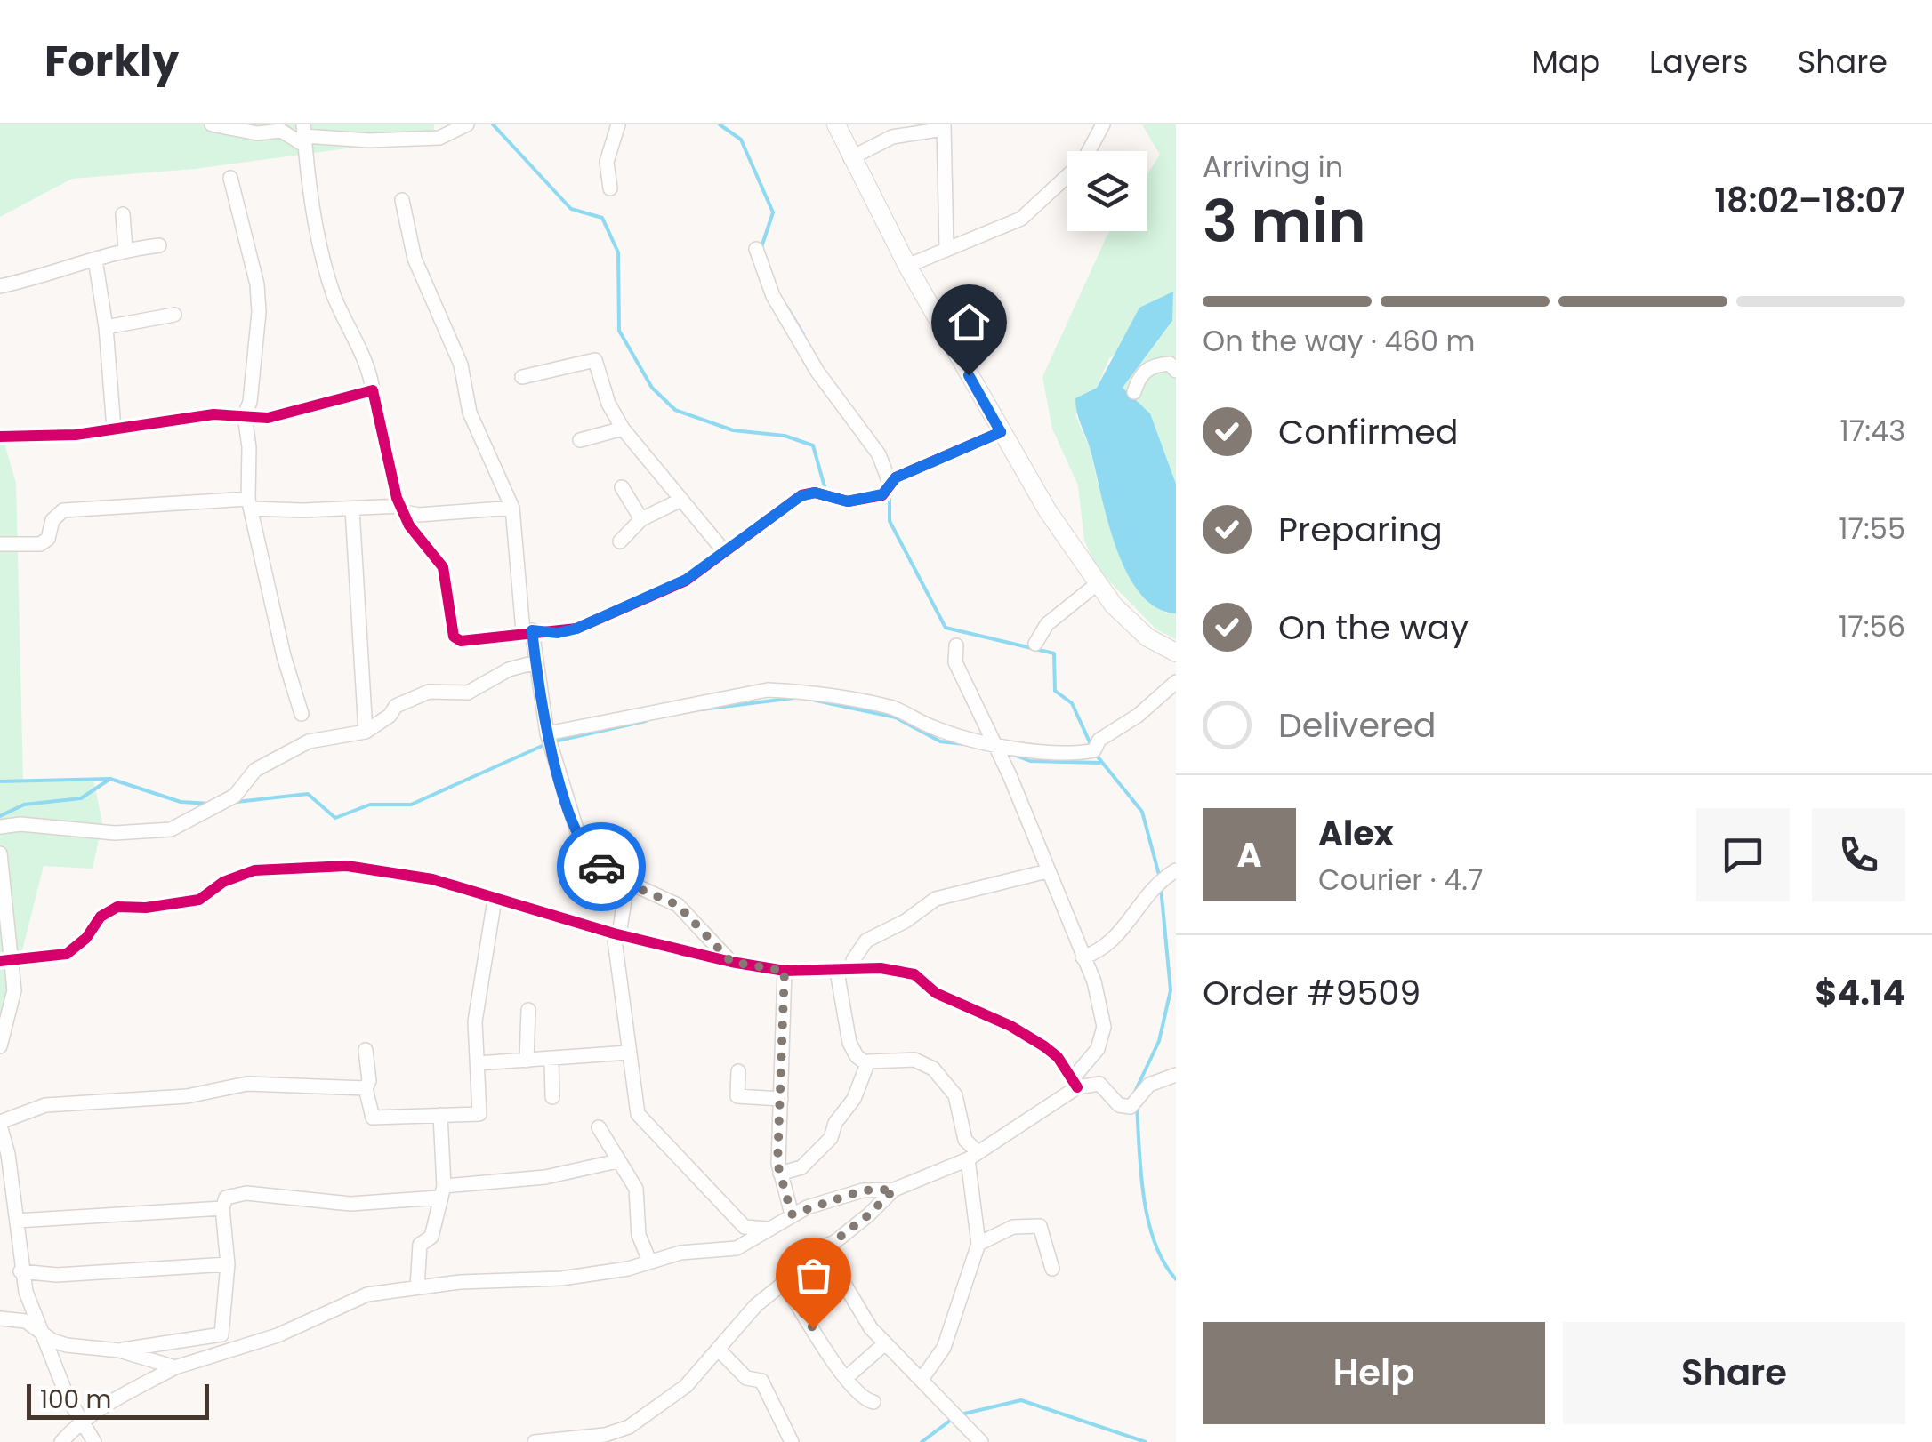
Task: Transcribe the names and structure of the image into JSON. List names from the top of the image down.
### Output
{
  "scale_bar": "100 m",
  "page": {
    "header": "Forkly",
    "nav": ["Map", "Layers", "Share"],
    "heading": ["3 min", "Arriving in", "18:02–18:07"],
    "panel": [
      "Alex",
      "Courier · 4.7",
      "Order #9509",
      "$4.14"
    ],
    "bar": "On the way · 460 m",
    "list": [
      ["Confirmed", "17:43"],
      ["Preparing", "17:55"],
      ["On the way", "17:56"],
      "Delivered"
    ],
    "round": "A",
    "buttons": ["Help", "Share"],
    "scale": "100 m"
  }
}
